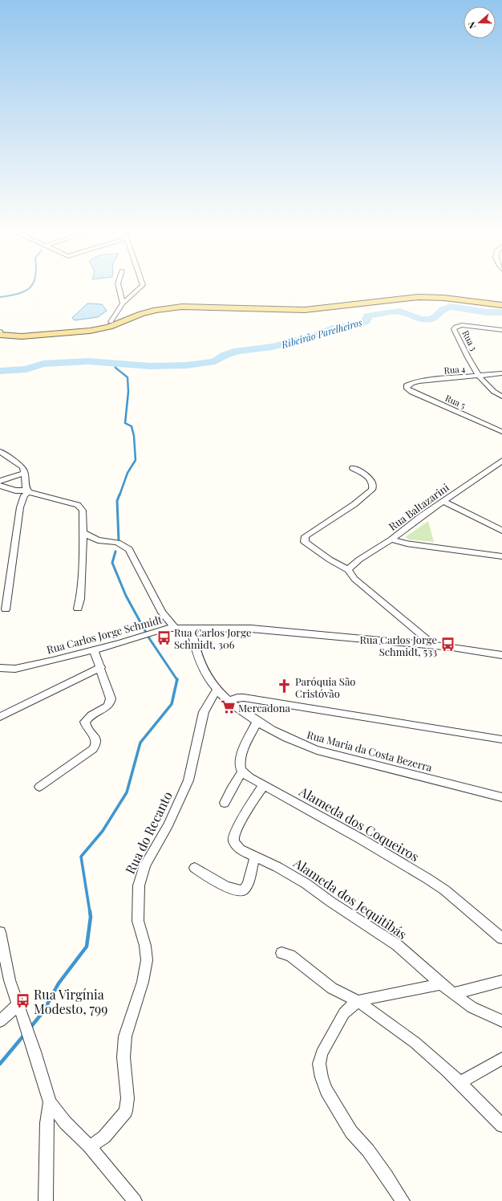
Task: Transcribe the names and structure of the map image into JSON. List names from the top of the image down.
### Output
{
  "streets": {
    "street": [
      "Rua 3",
      "Rua 4",
      "Rua 5",
      "Rua Baltazarini",
      "Rua Carlos Jorge Schmidt",
      "Rua Maria da Costa Bezerra",
      "Alameda dos Coqueiros",
      "Rua do Recanto",
      "Alameda dos Jequitibás"
    ]
  },
  "crossings": [
    ["Rua 3", "Rua 4"],
    ["Rua 4", "Rua 5"],
    ["Rua Carlos Jorge Schmidt", "Rua Maria da Costa Bezerra"],
    ["Rua Maria da Costa Bezerra", "Rua do Recanto"],
    ["Alameda dos Coqueiros", "Alameda dos Jequitibás"]
  ],
  "water": ["Ribeirão Parelheiros"],
  "places": {
    "bus stop": ["Rua Carlos Jorge Schmidt, 306", "Rua Carlos Jorge Schmidt, 533", "Rua Virgínia Modesto, 799"],
    "church": ["Paróquia São Cristóvão"],
    "supermarket": ["Mercadona"]
  },
  "north": "left"
}
